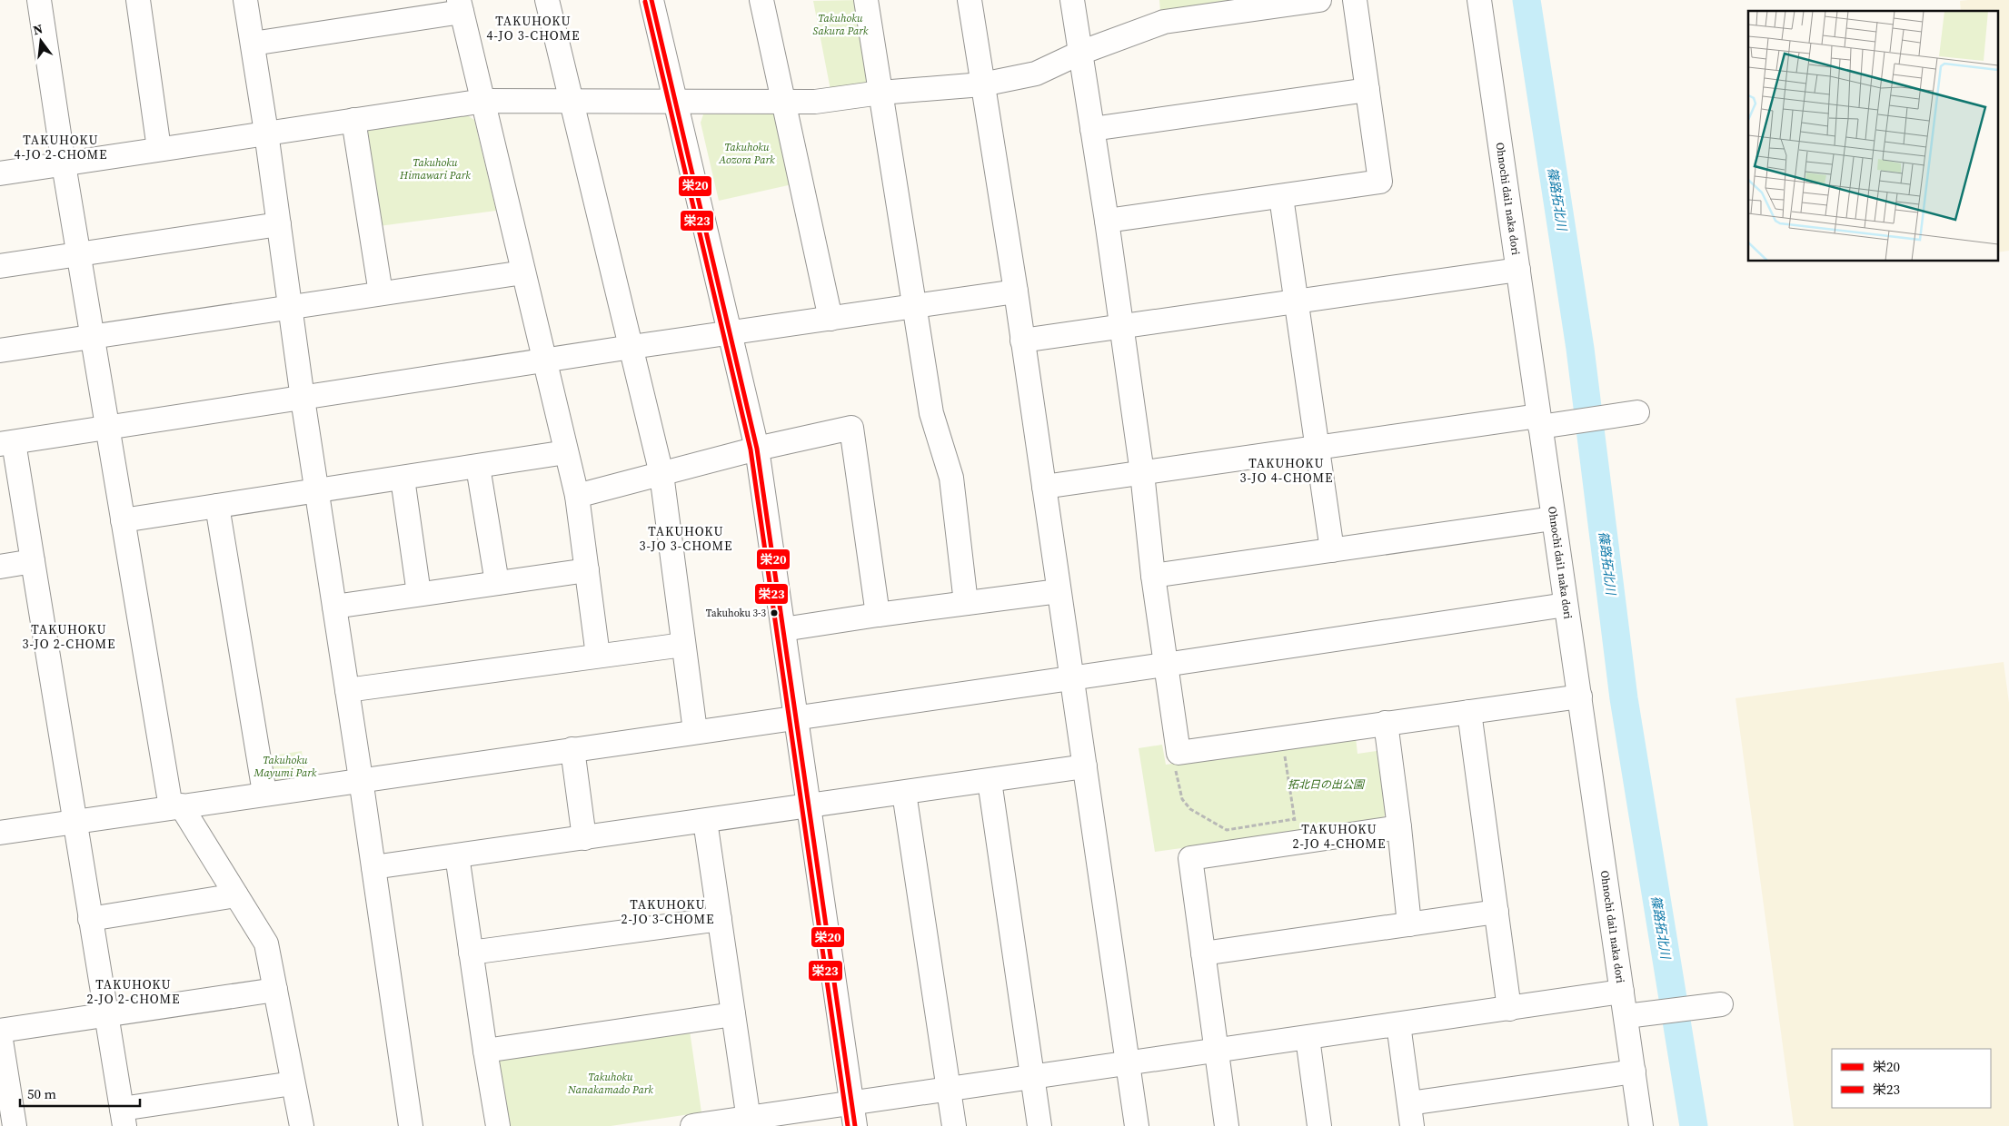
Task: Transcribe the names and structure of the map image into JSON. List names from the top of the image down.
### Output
{
  "streets": {
    "street": ["Ohnochi dai1 naka dori"]
  },
  "districts": [
    "TAKUHOKU 4-JO 3-CHOME",
    "TAKUHOKU 4-JO 2-CHOME",
    "TAKUHOKU 3-JO 4-CHOME",
    "TAKUHOKU 3-JO 3-CHOME",
    "TAKUHOKU 3-JO 2-CHOME",
    "TAKUHOKU 2-JO 4-CHOME",
    "TAKUHOKU 2-JO 3-CHOME",
    "TAKUHOKU 2-JO 2-CHOME"
  ],
  "water": ["篠路拓北川"],
  "parks": [
    "Takuhoku Sakura Park",
    "Takuhoku Aozora Park",
    "Takuhoku Himawari Park",
    "Takuhoku Mayumi Park",
    "拓北日の出公園",
    "Takuhoku Nanakamado Park"
  ],
  "places": ["Takuhoku 3-3"],
  "lines": ["transit line 栄20", "transit line 栄23"],
  "legend": ["栄20", "栄23"],
  "scale_bar": "50 m",
  "north": "top"
}
